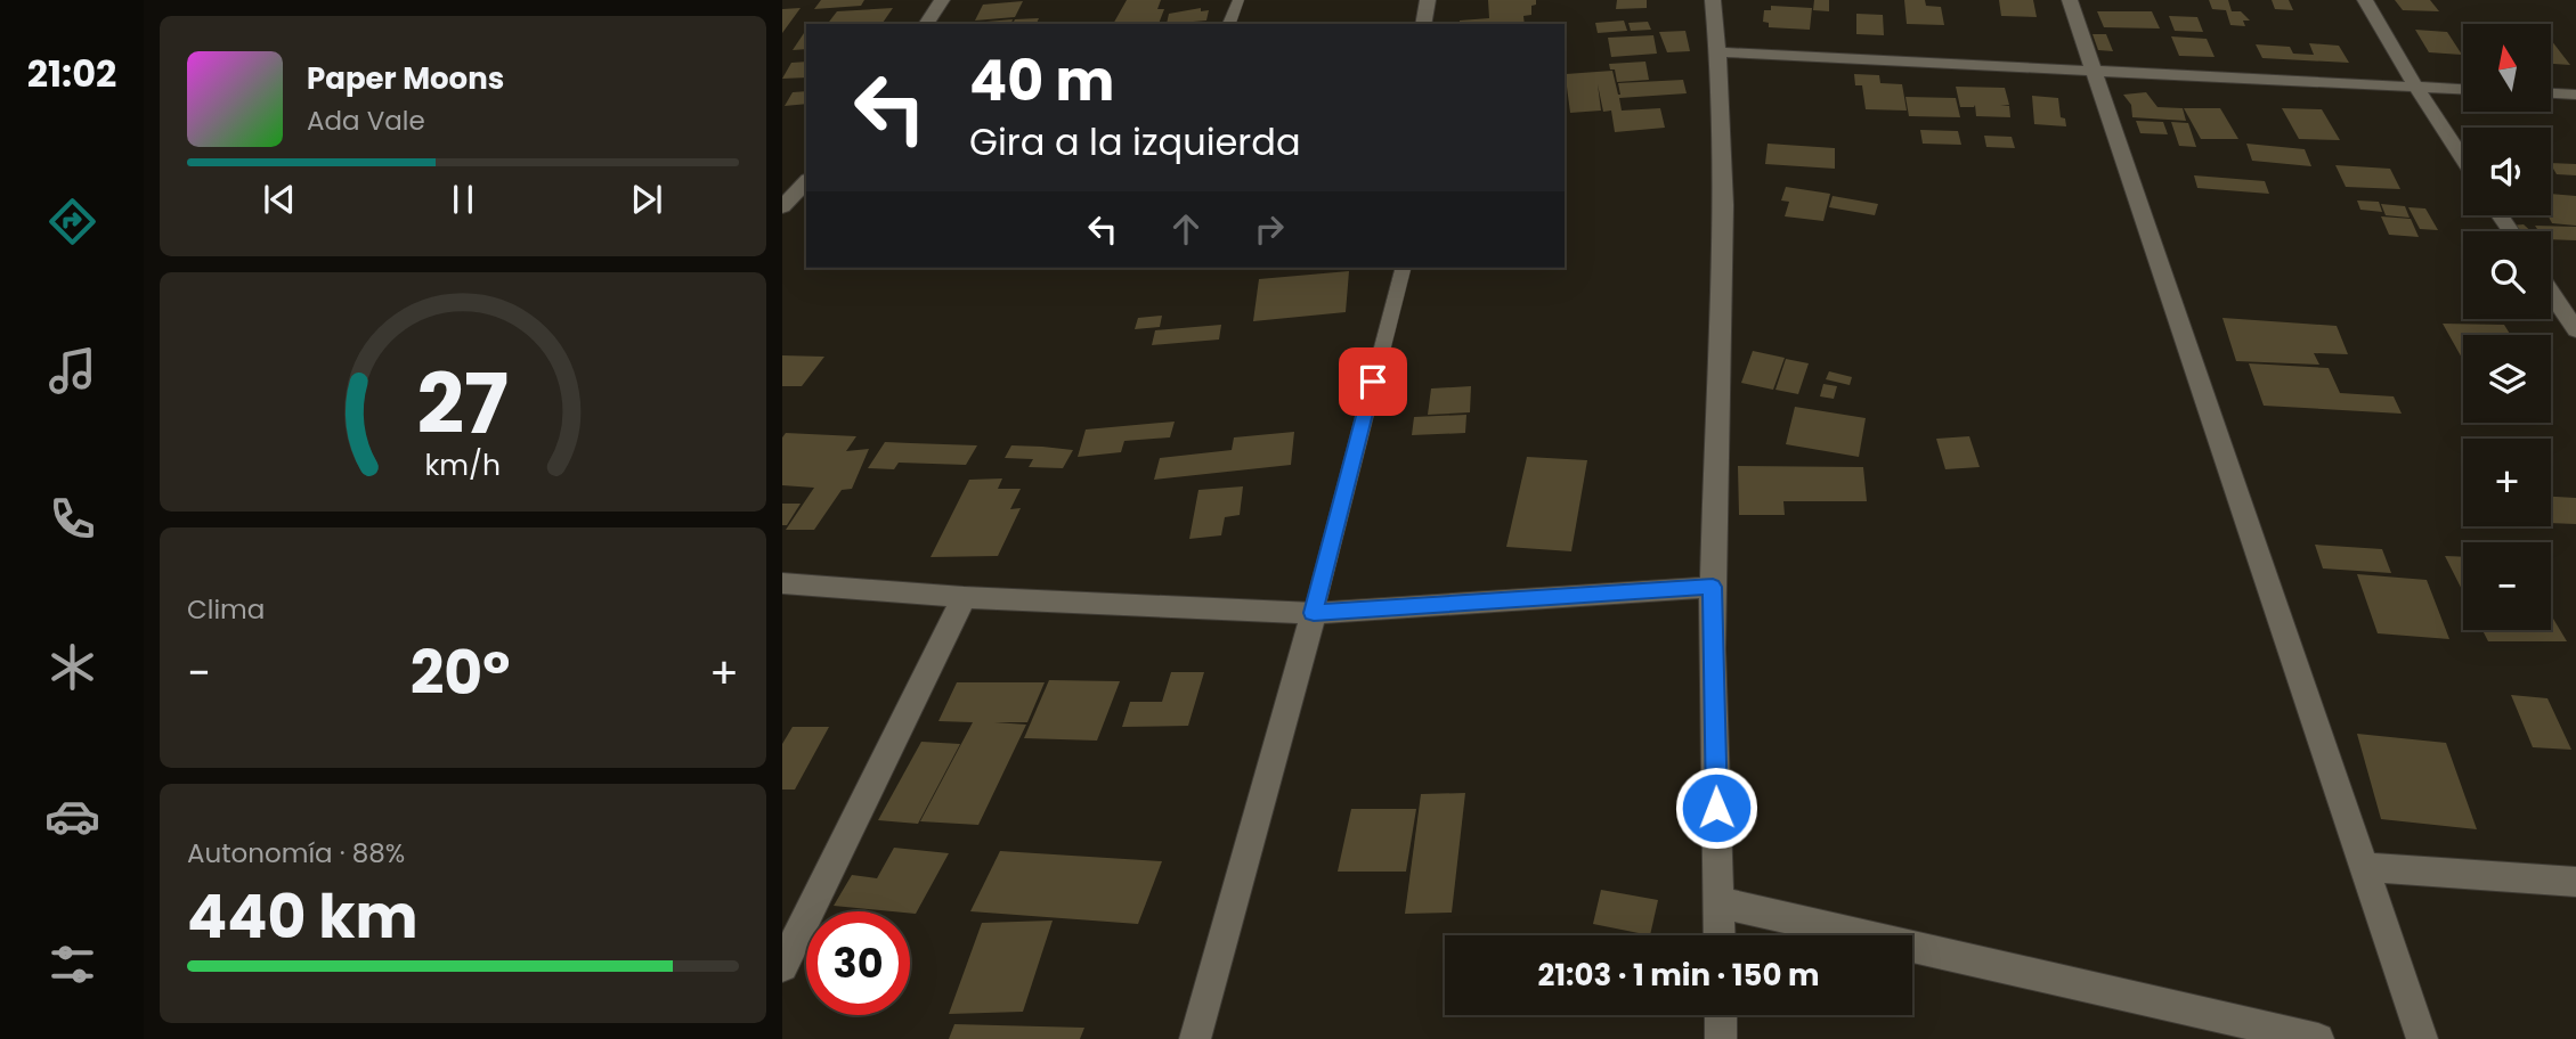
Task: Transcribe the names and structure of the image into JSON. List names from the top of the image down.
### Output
{
  "north": "top",
  "page": {
    "tabs": "21:02",
    "map_buttons": ["+", "−"],
    "turn": ["40 m", "Gira a la izquierda"],
    "song": ["Paper Moons", "Ada Vale"],
    "tile": [
      "Clima",
      ["Autonomía · 88%", "440 km"]
    ],
    "heat": ["−", "20°", "+"],
    "limit": "30",
    "trip": "21:03 · 1 min · 150 m",
    "gauge": ["27", "km/h"]
  }
}
